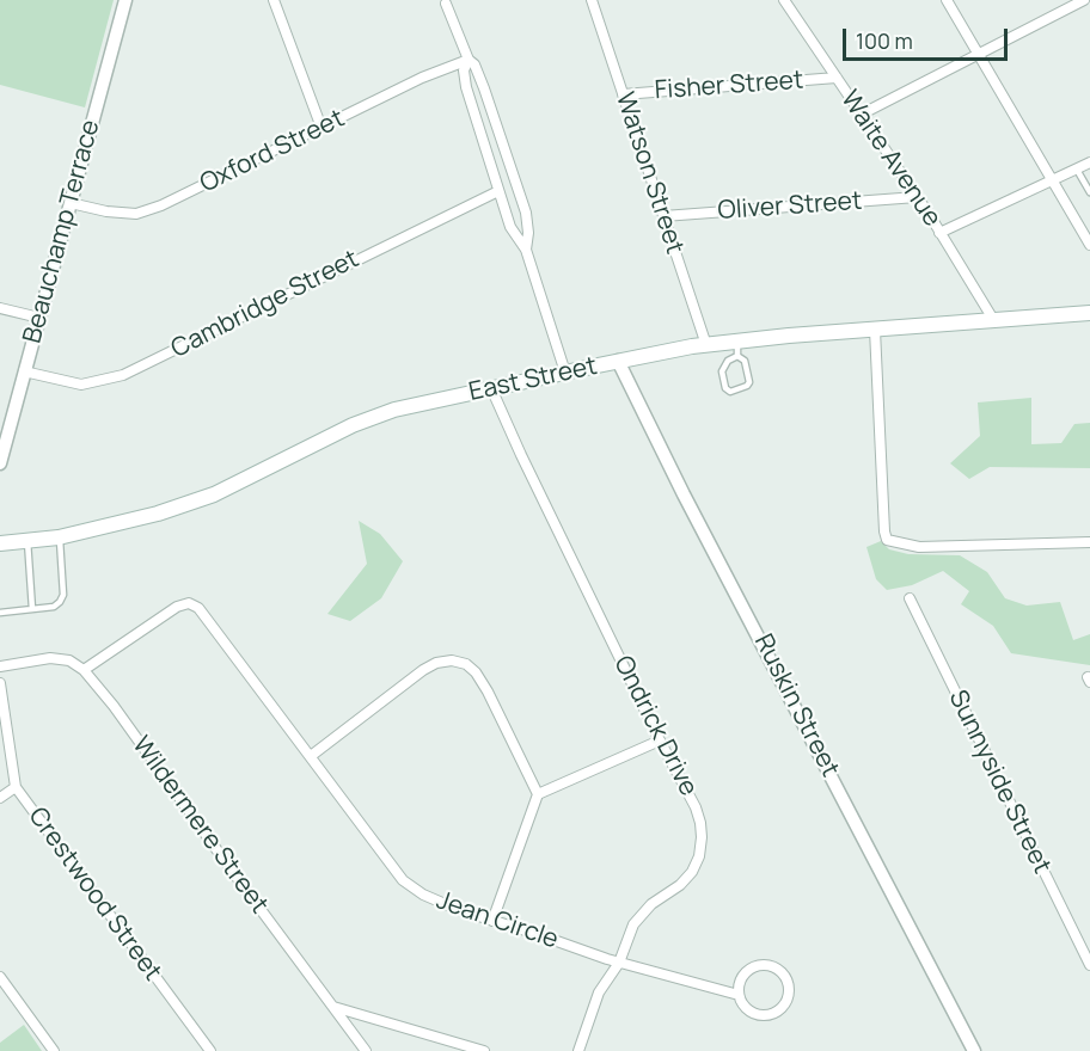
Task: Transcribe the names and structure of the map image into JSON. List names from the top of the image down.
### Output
{
  "streets": {
    "main road": ["East Street"],
    "street": [
      "Fisher Street",
      "Oxford Street",
      "Waite Avenue",
      "Watson Street",
      "Oliver Street",
      "Beauchamp Terrace",
      "Cambridge Street",
      "Ruskin Street",
      "Ondrick Drive",
      "Sunnyside Street",
      "Wildermere Street",
      "Crestwood Street",
      "Jean Circle"
    ]
  },
  "crossings": [
    ["Fisher Street", "Waite Avenue"],
    ["Fisher Street", "Watson Street"],
    ["Oxford Street", "Beauchamp Terrace"],
    ["Waite Avenue", "Oliver Street"],
    ["Waite Avenue", "East Street"],
    ["Watson Street", "Oliver Street"],
    ["Watson Street", "East Street"],
    ["Beauchamp Terrace", "Cambridge Street"],
    ["East Street", "Ruskin Street"],
    ["East Street", "Ondrick Drive"],
    ["Ondrick Drive", "Jean Circle"],
    ["Wildermere Street", "Jean Circle"]
  ],
  "scale_bar": "100 m"
}
